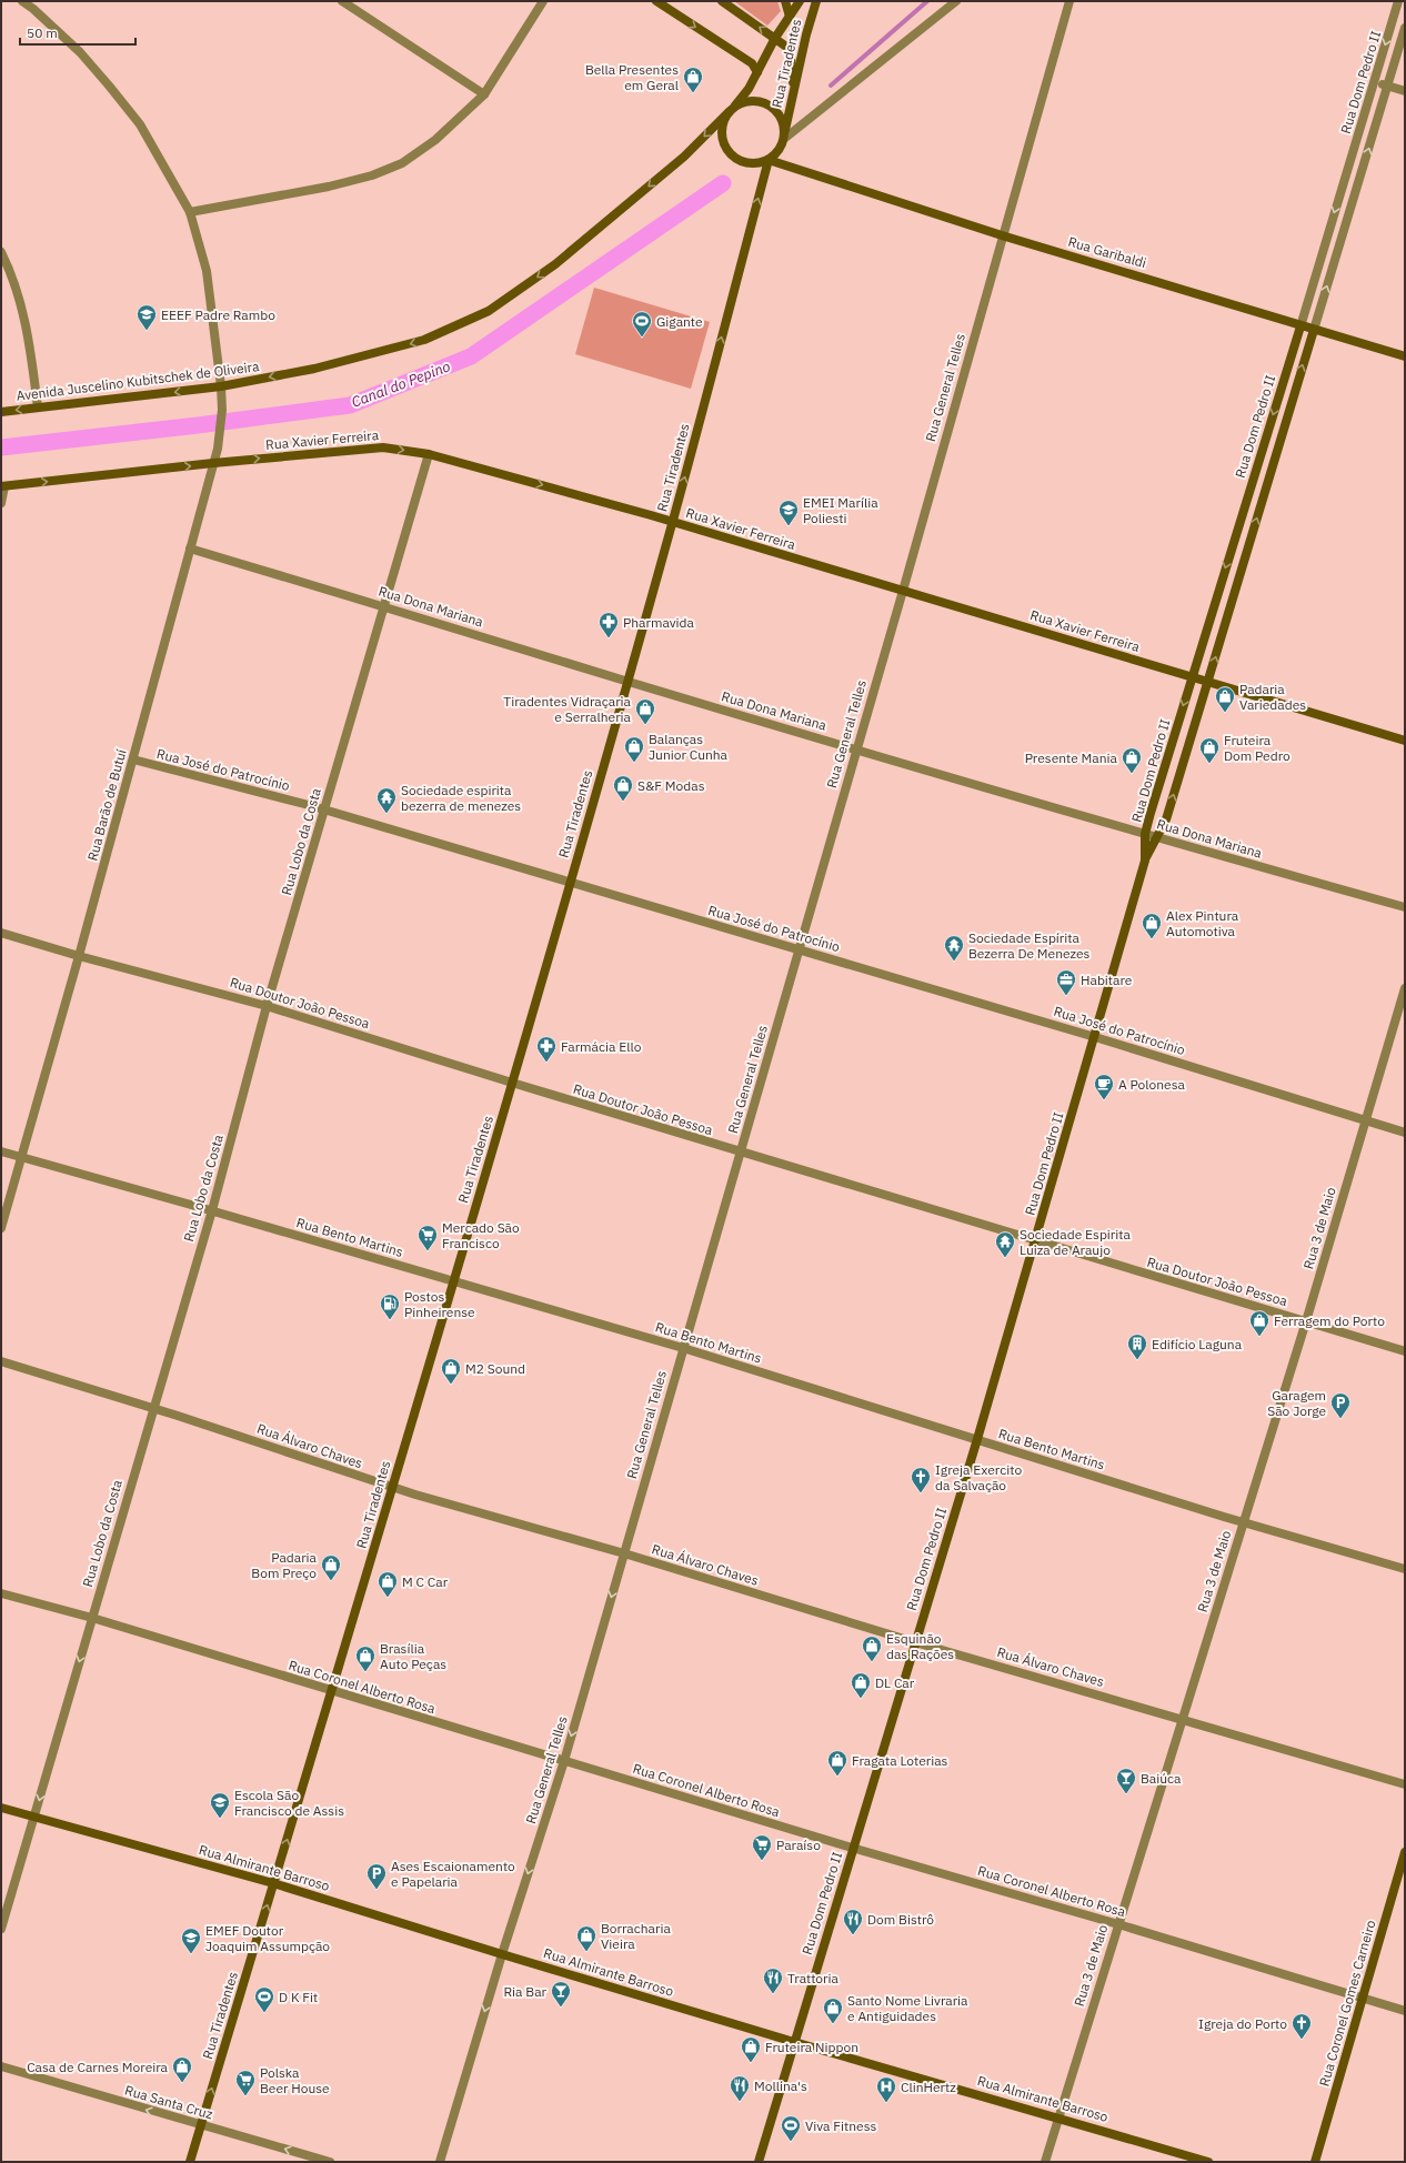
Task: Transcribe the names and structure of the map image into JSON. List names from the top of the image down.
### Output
{
  "streets": {
    "street": [
      "Rua Tiradentes",
      "Rua Dom Pedro II",
      "Rua Garibaldi",
      "Avenida Juscelino Kubitschek de Oliveira",
      "Rua General Telles",
      "Rua Xavier Ferreira",
      "Rua Dona Mariana",
      "Rua José do Patrocínio",
      "Rua Barão de Butuí",
      "Rua Lobo da Costa",
      "Rua Doutor João Pessoa",
      "Rua 3 de Maio",
      "Rua Bento Martins",
      "Rua Álvaro Chaves",
      "Rua Coronel Alberto Rosa",
      "Rua Almirante Barroso",
      "Rua Coronel Gomes Carneiro",
      "Rua Santa Cruz"
    ]
  },
  "crossings": [
    ["Rua Tiradentes", "Rua Garibaldi"],
    ["Rua Tiradentes", "Avenida Juscelino Kubitschek de Oliveira"],
    ["Rua Tiradentes", "Rua Xavier Ferreira"],
    ["Rua Tiradentes", "Rua Dona Mariana"],
    ["Rua Tiradentes", "Rua José do Patrocínio"],
    ["Rua Tiradentes", "Rua Doutor João Pessoa"],
    ["Rua Tiradentes", "Rua Bento Martins"],
    ["Rua Tiradentes", "Rua Álvaro Chaves"],
    ["Rua Tiradentes", "Rua Coronel Alberto Rosa"],
    ["Rua Tiradentes", "Rua Almirante Barroso"],
    ["Rua Tiradentes", "Rua Santa Cruz"],
    ["Rua Dom Pedro II", "Rua Garibaldi"],
    ["Rua Dom Pedro II", "Rua Xavier Ferreira"],
    ["Rua Dom Pedro II", "Rua Dona Mariana"],
    ["Rua Dom Pedro II", "Rua José do Patrocínio"],
    ["Rua Dom Pedro II", "Rua Doutor João Pessoa"],
    ["Rua Dom Pedro II", "Rua Bento Martins"],
    ["Rua Dom Pedro II", "Rua Álvaro Chaves"],
    ["Rua Dom Pedro II", "Rua Coronel Alberto Rosa"],
    ["Rua Dom Pedro II", "Rua Almirante Barroso"],
    ["Rua Garibaldi", "Avenida Juscelino Kubitschek de Oliveira"],
    ["Rua Garibaldi", "Rua General Telles"],
    ["Avenida Juscelino Kubitschek de Oliveira", "Rua Barão de Butuí"],
    ["Rua General Telles", "Rua Xavier Ferreira"],
    ["Rua General Telles", "Rua Dona Mariana"],
    ["Rua General Telles", "Rua José do Patrocínio"],
    ["Rua General Telles", "Rua Doutor João Pessoa"],
    ["Rua General Telles", "Rua Bento Martins"],
    ["Rua General Telles", "Rua Álvaro Chaves"],
    ["Rua General Telles", "Rua Coronel Alberto Rosa"],
    ["Rua General Telles", "Rua Almirante Barroso"],
    ["Rua Xavier Ferreira", "Rua Barão de Butuí"],
    ["Rua Xavier Ferreira", "Rua Lobo da Costa"],
    ["Rua Dona Mariana", "Rua Barão de Butuí"],
    ["Rua Dona Mariana", "Rua Lobo da Costa"],
    ["Rua José do Patrocínio", "Rua Barão de Butuí"],
    ["Rua José do Patrocínio", "Rua Lobo da Costa"],
    ["Rua José do Patrocínio", "Rua 3 de Maio"],
    ["Rua Barão de Butuí", "Rua Doutor João Pessoa"],
    ["Rua Barão de Butuí", "Rua Bento Martins"],
    ["Rua Lobo da Costa", "Rua Doutor João Pessoa"],
    ["Rua Lobo da Costa", "Rua Bento Martins"],
    ["Rua Lobo da Costa", "Rua Álvaro Chaves"],
    ["Rua Lobo da Costa", "Rua Coronel Alberto Rosa"],
    ["Rua Lobo da Costa", "Rua Almirante Barroso"],
    ["Rua Doutor João Pessoa", "Rua 3 de Maio"],
    ["Rua 3 de Maio", "Rua Bento Martins"],
    ["Rua 3 de Maio", "Rua Álvaro Chaves"],
    ["Rua 3 de Maio", "Rua Coronel Alberto Rosa"],
    ["Rua 3 de Maio", "Rua Almirante Barroso"],
    ["Rua Coronel Alberto Rosa", "Rua Coronel Gomes Carneiro"]
  ],
  "one_way": [
    "Rua Tiradentes",
    "Avenida Juscelino Kubitschek de Oliveira",
    "Rua Xavier Ferreira",
    "Rua Santa Cruz"
  ],
  "water": ["Canal do Pepino"],
  "places": {
    "shop": [
      "Bella Presentes em Geral",
      "Padaria Variedades",
      "Tiradentes Vidraçaria e Serralheria",
      "Balanças Junior Cunha",
      "Fruteira Dom Pedro",
      "Presente Mania",
      "S&F Modas",
      "Alex Pintura Automotiva",
      "Ferragem do Porto",
      "M2 Sound",
      "Padaria Bom Preço",
      "M C Car",
      "Esquinão das Rações",
      "Brasília Auto Peças",
      "DL Car",
      "Fragata Loterias",
      "Borracharia Vieira",
      "Santo Nome Livraria e Antiguidades",
      "Fruteira Nippon",
      "Casa de Carnes Moreira"
    ],
    "school or university": [
      "EEEF Padre Rambo",
      "EMEI Marília Poliesti",
      "Escola São Francisco de Assis",
      "EMEF Doutor Joaquim Assumpção"
    ],
    "sports": ["Gigante", "D K Fit", "Viva Fitness"],
    "pharmacy": ["Pharmavida", "Farmácia Ello"],
    "temple": ["Sociedade espirita bezerra de menezes", "Sociedade Espírita Bezerra De Menezes", "Sociedade Espirita Luiza de Araujo"],
    "office": ["Habitare"],
    "cafe": ["A Polonesa"],
    "supermarket": ["Mercado São Francisco", "Paraíso", "Polska Beer House"],
    "fuel station": ["Postos Pinheirense"],
    "building": ["Edifício Laguna"],
    "parking": ["Garagem São Jorge", "Ases Escaionamento e Papelaria"],
    "church": ["Igreja Exercito da Salvação", "Igreja do Porto"],
    "bar": ["Baiúca", "Ria Bar"],
    "restaurant": ["Dom Bistrô", "Trattoria", "Mollina's"],
    "hospital": ["ClinHertz"]
  },
  "scale_bar": "50 m"
}
